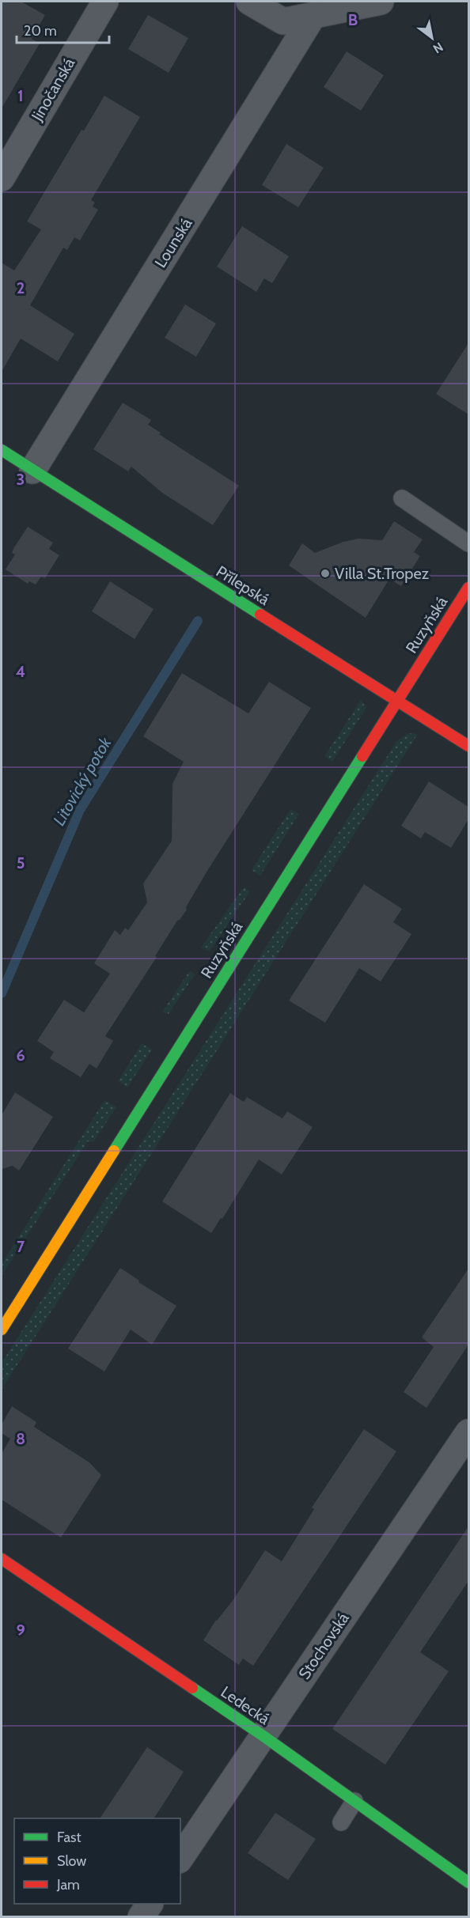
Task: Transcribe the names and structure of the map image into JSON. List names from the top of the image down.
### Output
{
  "streets": {
    "street": [
      "Jinočanská",
      "Lounská",
      "Přílepská",
      "Ruzyňská",
      "Stochovská",
      "Ledecká"
    ]
  },
  "crossings": [
    ["Lounská", "Přílepská"],
    ["Přílepská", "Ruzyňská"],
    ["Stochovská", "Ledecká"]
  ],
  "water": ["Litovický potok"],
  "places": ["Villa St.Tropez"],
  "legend": ["Fast", "Slow", "Jam"],
  "scale_bar": "20 m",
  "north": "bottom right",
  "grid": {
    "columns": ["B"],
    "rows": [
      "1",
      "2",
      "3",
      "4",
      "5",
      "6",
      "7",
      "8",
      "9"
    ]
  }
}
